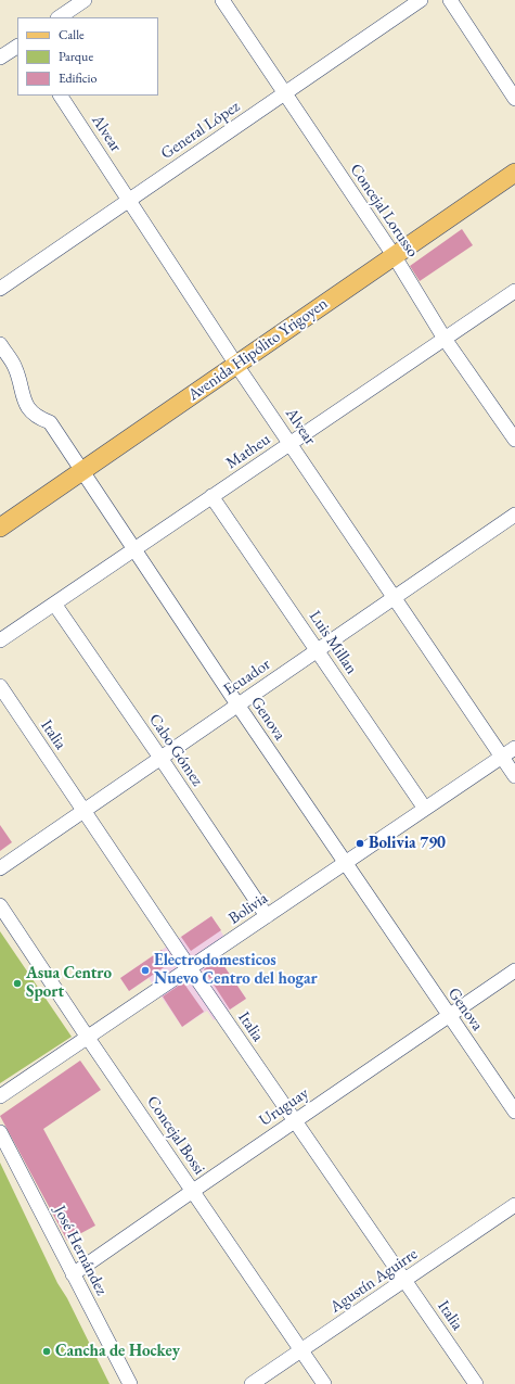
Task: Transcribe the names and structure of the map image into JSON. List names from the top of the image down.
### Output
{
  "streets": {
    "main road": ["Avenida Hipólito Yrigoyen"],
    "street": [
      "General López",
      "Alvear",
      "Concejal Lorusso",
      "Matheu",
      "Luis Millan",
      "Ecuador",
      "Genova",
      "Italia",
      "Cabo Gómez",
      "Bolivia",
      "Uruguay",
      "Concejal Bossi",
      "José Hernández",
      "Agustín Aguirre"
    ]
  },
  "crossings": [
    ["General López", "Alvear"],
    ["General López", "Concejal Lorusso"],
    ["Alvear", "Avenida Hipólito Yrigoyen"],
    ["Alvear", "Matheu"],
    ["Alvear", "Ecuador"],
    ["Alvear", "Bolivia"],
    ["Concejal Lorusso", "Avenida Hipólito Yrigoyen"],
    ["Concejal Lorusso", "Matheu"],
    ["Avenida Hipólito Yrigoyen", "Genova"],
    ["Matheu", "Luis Millan"],
    ["Matheu", "Genova"],
    ["Matheu", "Cabo Gómez"],
    ["Luis Millan", "Ecuador"],
    ["Luis Millan", "Bolivia"],
    ["Ecuador", "Genova"],
    ["Ecuador", "Italia"],
    ["Ecuador", "Cabo Gómez"],
    ["Genova", "Bolivia"],
    ["Genova", "Uruguay"],
    ["Italia", "Bolivia"],
    ["Italia", "Uruguay"],
    ["Italia", "Agustín Aguirre"],
    ["Cabo Gómez", "Bolivia"],
    ["Bolivia", "Concejal Bossi"],
    ["Uruguay", "Concejal Bossi"],
    ["Uruguay", "José Hernández"],
    ["Concejal Bossi", "Agustín Aguirre"]
  ],
  "places": [
    "Bolivia 790",
    "Electrodomesticos Nuevo Centro del hogar",
    "Asua Centro Sport",
    "Cancha de Hockey"
  ],
  "legend": ["Calle", "Parque", "Edificio"]
}
